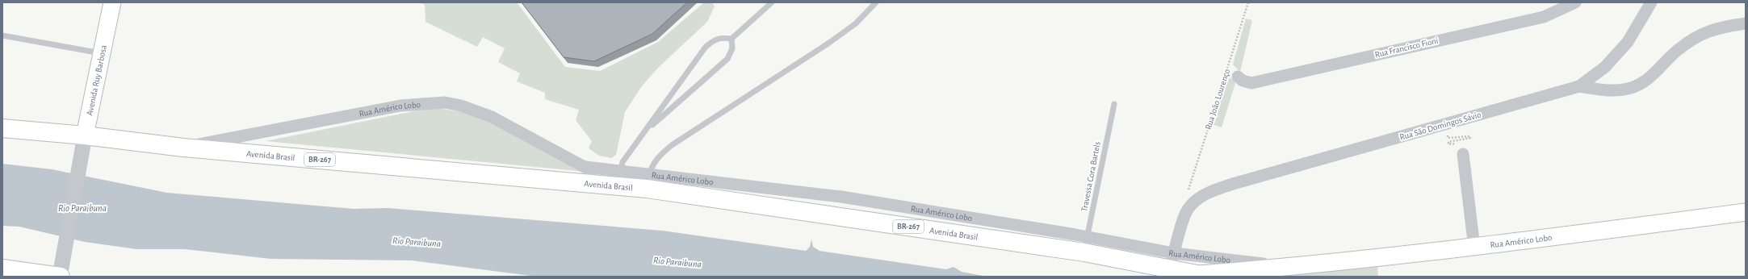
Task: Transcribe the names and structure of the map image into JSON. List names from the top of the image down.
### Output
{
  "streets": {
    "highway": ["Avenida Brasil", "BR-267"],
    "main road": ["Avenida Ruy Barbosa", "Rua Américo Lobo"],
    "street": ["Rua Francisco Fioni", "Rua São Domingos Sávio"],
    "lane": ["Travessa Cora Bartels"],
    "path": ["Rua João Lourenço"]
  },
  "crossings": [
    ["Avenida Ruy Barbosa", "Avenida Brasil"],
    ["Rua João Lourenço", "Rua São Domingos Sávio"],
    ["Rua Américo Lobo", "Avenida Brasil"],
    ["Avenida Brasil", "Travessa Cora Bartels"]
  ],
  "water": ["Rio Paraibuna"]
}
